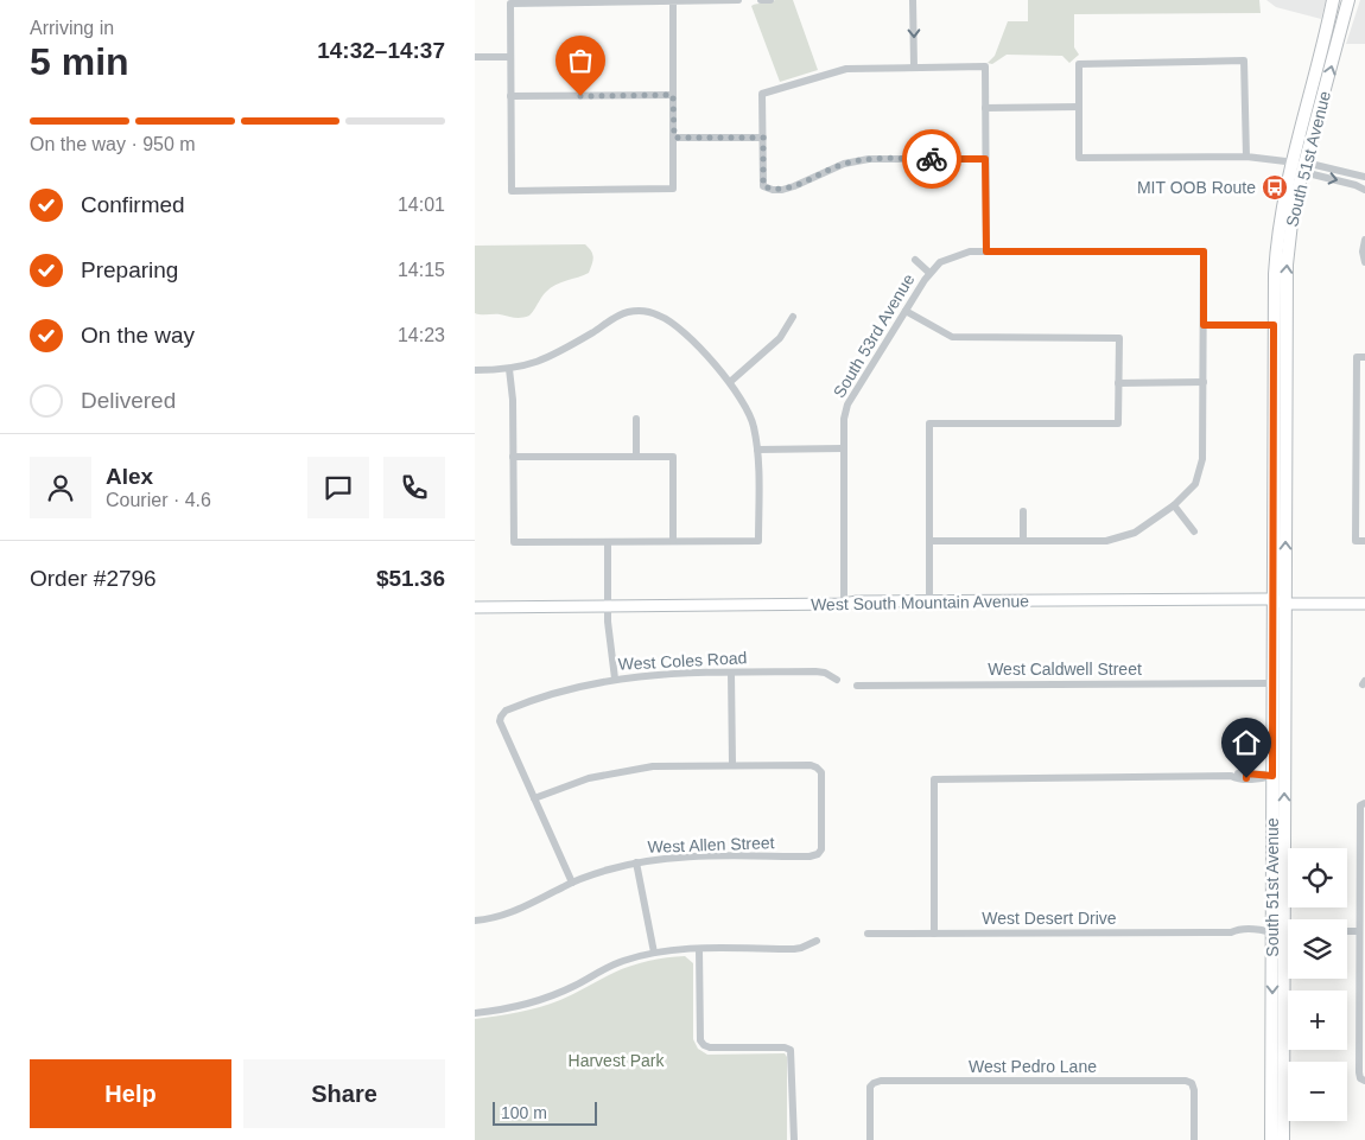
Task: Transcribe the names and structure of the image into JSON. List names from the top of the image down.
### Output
{
  "streets": {
    "main road": ["South 51st Avenue"],
    "street": [
      "South 53rd Avenue",
      "West South Mountain Avenue",
      "West Coles Road",
      "West Caldwell Street",
      "West Allen Street",
      "West Desert Drive",
      "West Pedro Lane"
    ]
  },
  "crossings": [
    ["South 51st Avenue", "West South Mountain Avenue"],
    ["South 51st Avenue", "West Caldwell Street"],
    ["South 51st Avenue", "West Desert Drive"],
    ["South 53rd Avenue", "West South Mountain Avenue"]
  ],
  "parks": ["Harvest Park"],
  "places": {
    "bus stop": ["MIT OOB Route"]
  },
  "scale_bar": "100 m",
  "page": {
    "heading": ["5 min", "Arriving in", "14:32–14:37"],
    "panel": [
      "Alex",
      "Courier · 4.6",
      "Order #2796",
      "$51.36"
    ],
    "bar": "On the way · 950 m",
    "list": [
      ["Confirmed", "14:01"],
      ["Preparing", "14:15"],
      ["On the way", "14:23"],
      "Delivered"
    ],
    "map_buttons": ["+", "−"],
    "buttons": ["Help", "Share"],
    "scale": "100 m"
  }
}
